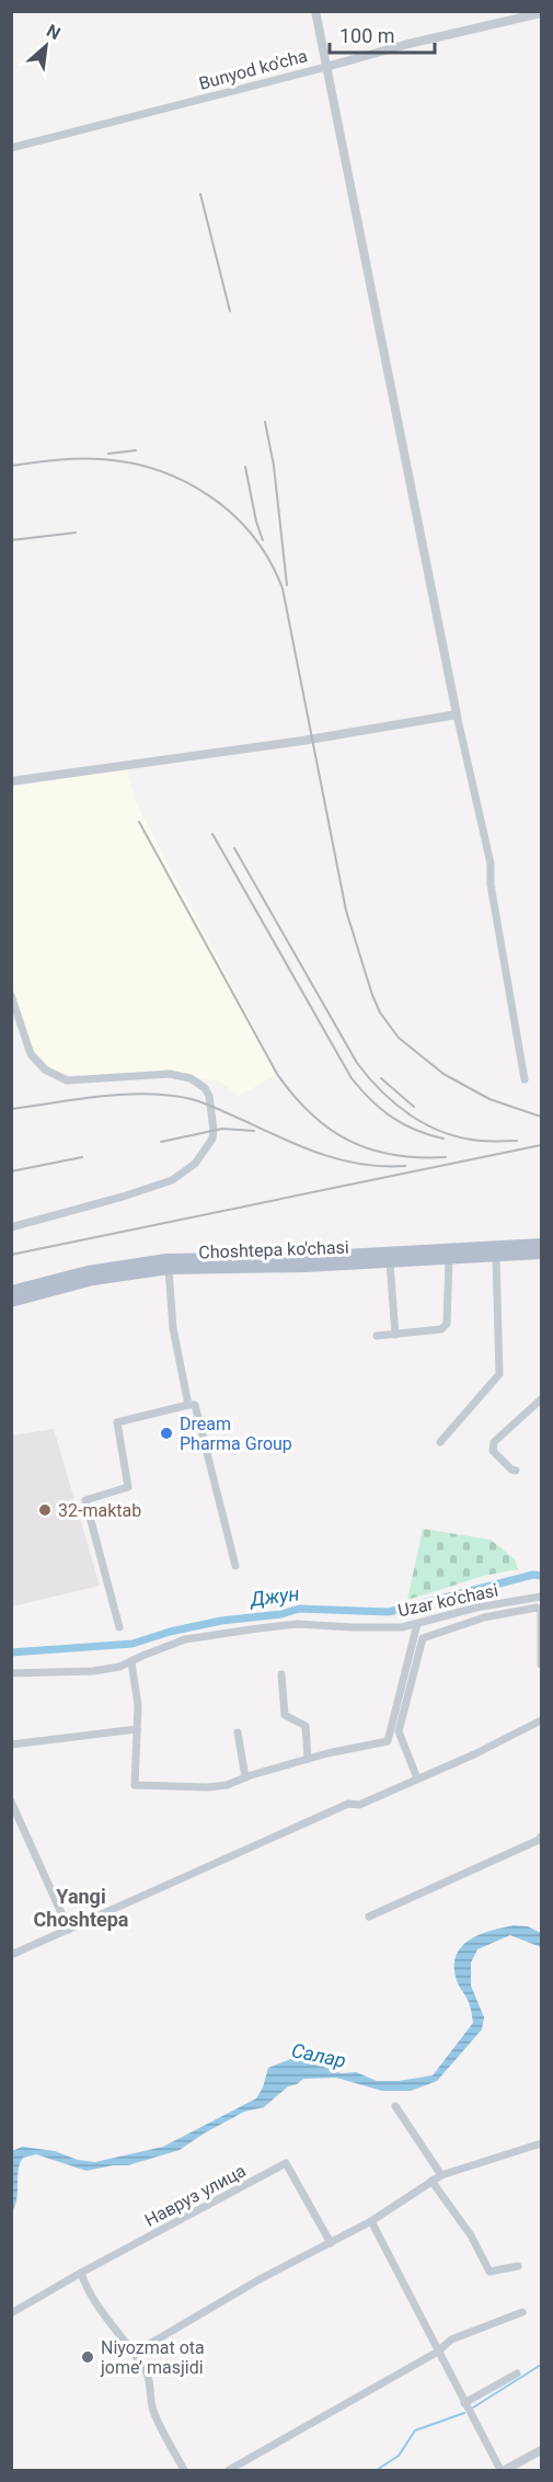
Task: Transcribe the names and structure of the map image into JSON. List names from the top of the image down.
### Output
{
  "streets": {
    "main road": ["Choshtepa ko'chasi"],
    "street": ["Bunyod ko'cha", "Uzar ko'chasi", "Навруз улица"]
  },
  "districts": ["Yangi Choshtepa"],
  "water": ["Джун", "Салар"],
  "places": ["Dream Pharma Group", "32-maktab", "Niyozmat ota jome’ masjidi"],
  "scale_bar": "100 m",
  "north": "top right"
}
